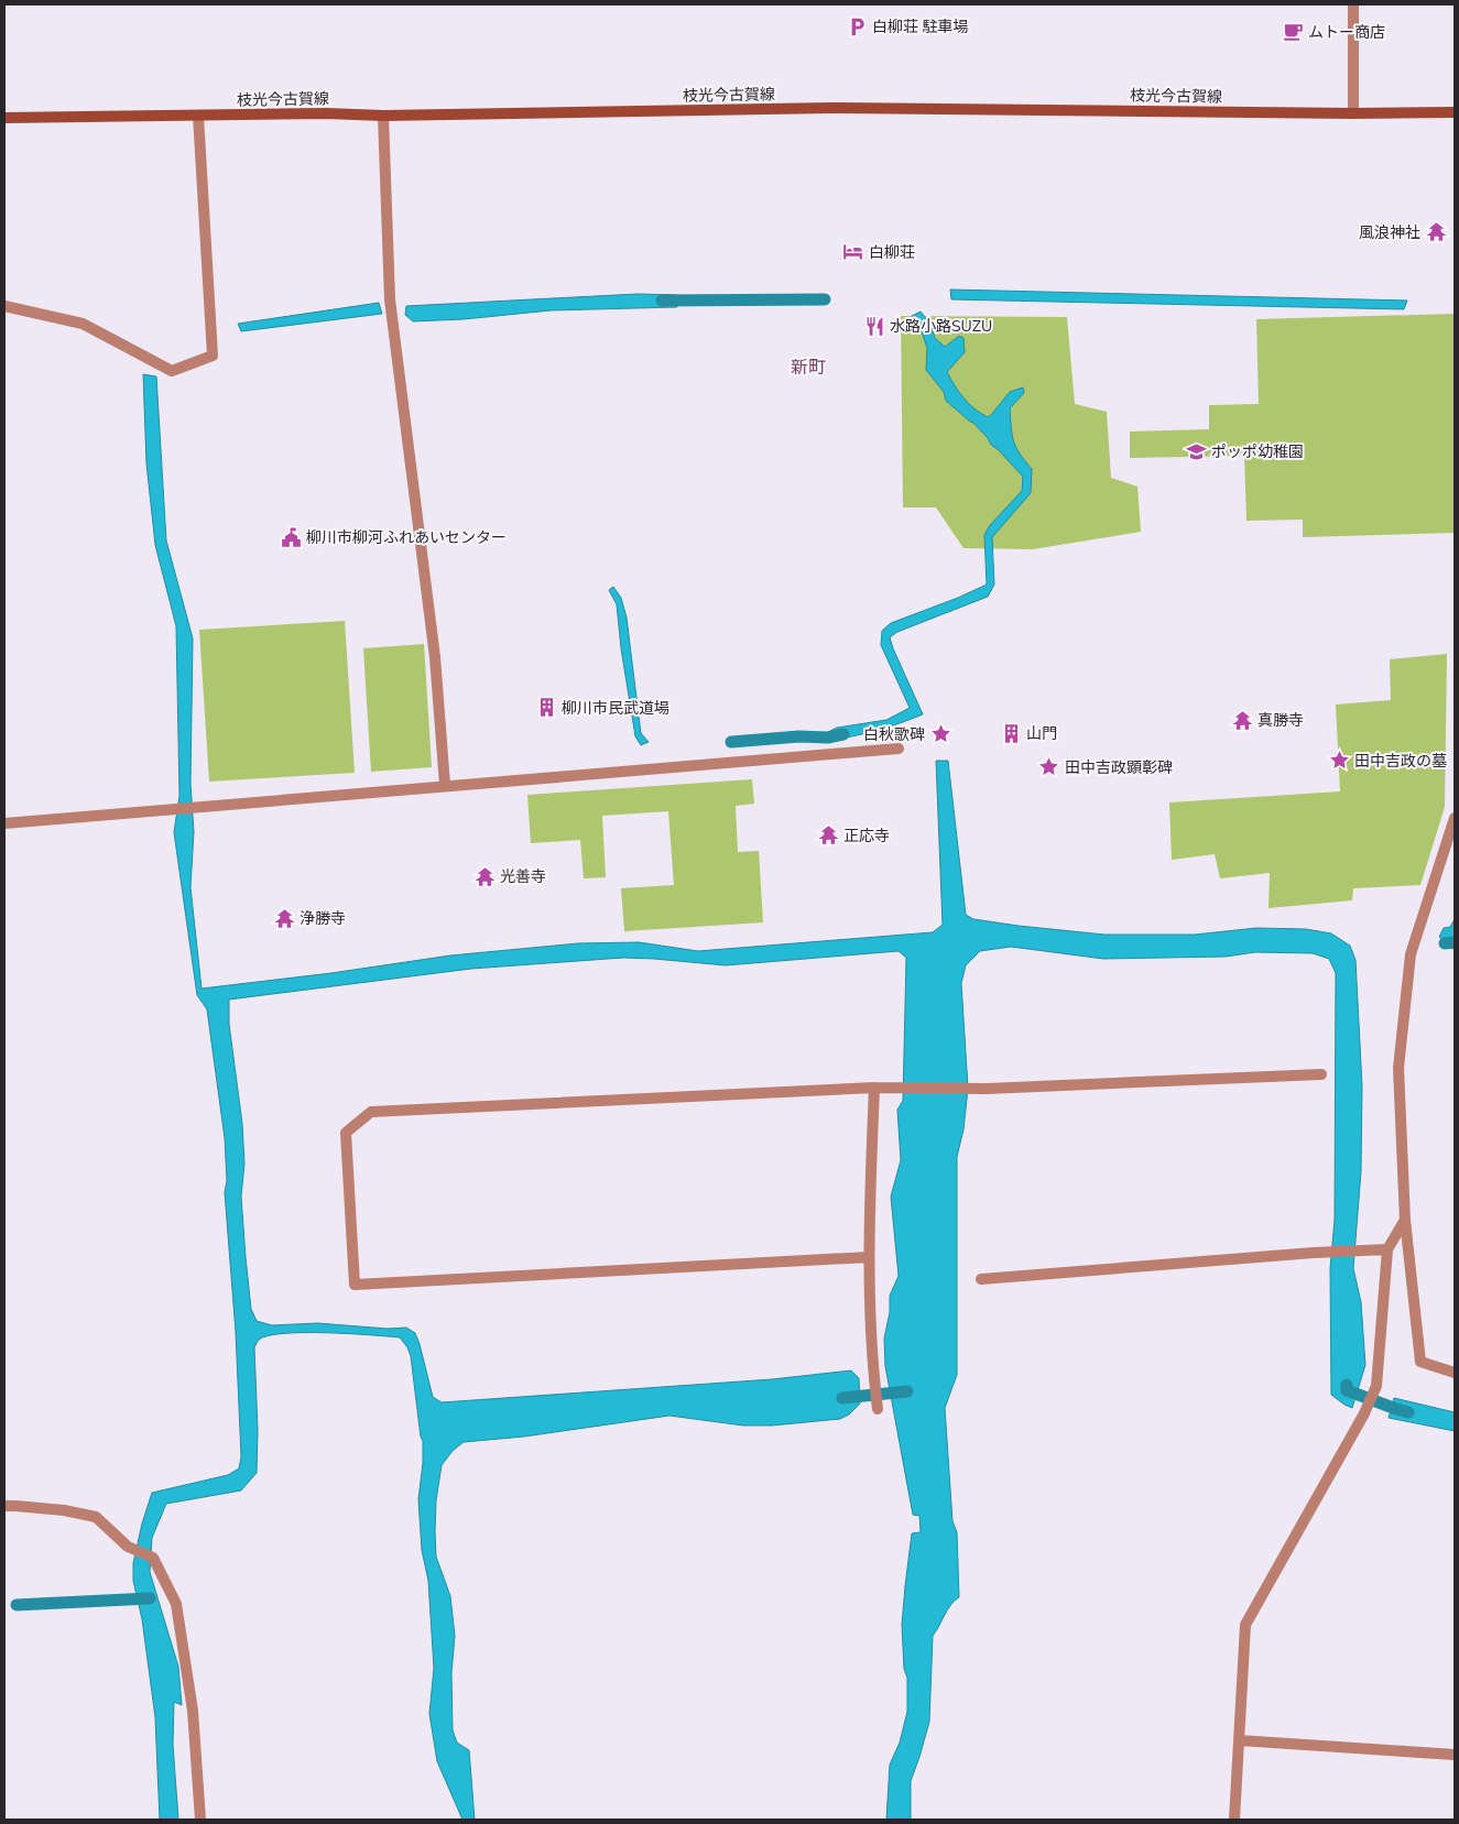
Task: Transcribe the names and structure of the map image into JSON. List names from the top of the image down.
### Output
{
  "streets": {
    "main road": ["枝光今古賀線"]
  },
  "districts": ["新町"],
  "places": {
    "parking": ["白柳荘 駐車場"],
    "cafe": ["ムトー商店"],
    "temple": [
      "風浪神社",
      "真勝寺",
      "正応寺",
      "光善寺",
      "浄勝寺"
    ],
    "hotel": ["白柳荘"],
    "restaurant": ["水路小路SUZU"],
    "school or university": ["ポッポ幼稚園"],
    "public building": ["柳川市柳河ふれあいセンター"],
    "building": ["柳川市民武道場", "山門"],
    "place": ["白秋歌碑", "田中吉政の墓", "田中吉政顕彰碑"]
  }
}
